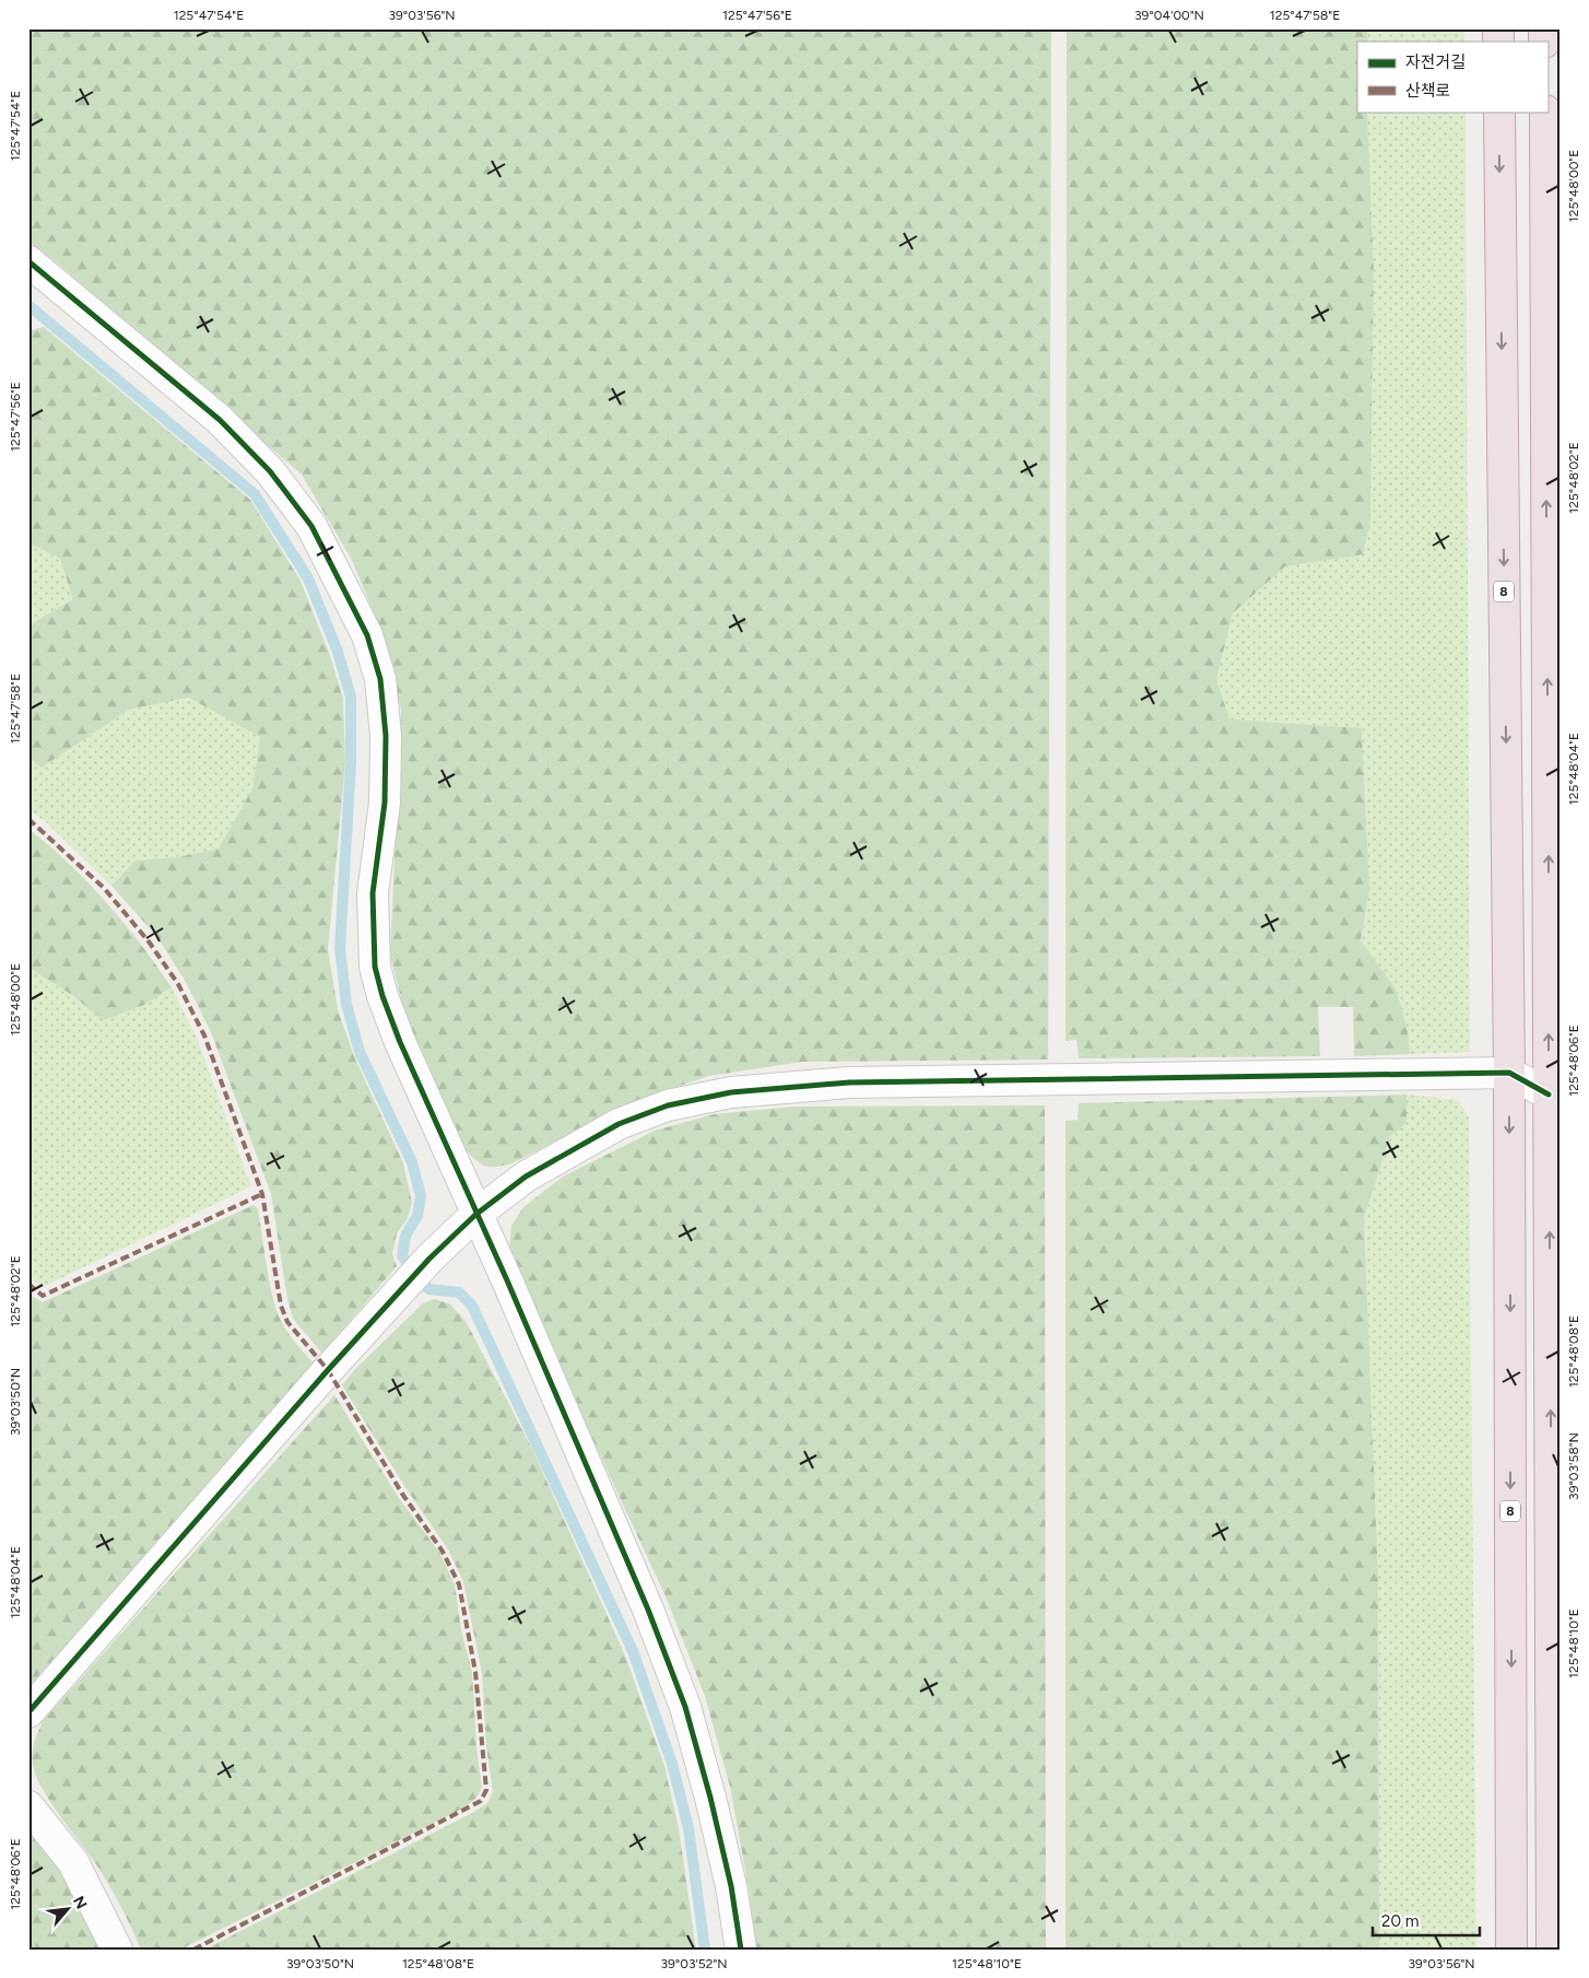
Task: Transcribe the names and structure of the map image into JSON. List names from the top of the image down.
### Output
{
  "streets": {
    "highway": ["8"]
  },
  "legend": ["자전거길", "산책로"],
  "scale_bar": "20 m",
  "north": "top right",
  "coordinates": [
    "125°47'54\"E",
    "39°03'56\"N",
    "125°47'56\"E",
    "39°04'00\"N",
    "125°47'58\"E",
    "125°48'00\"E",
    "125°48'02\"E",
    "125°48'04\"E",
    "125°48'06\"E",
    "125°48'08\"E",
    "39°03'50\"N",
    "39°03'58\"N",
    "125°48'10\"E",
    "39°03'52\"N"
  ]
}
